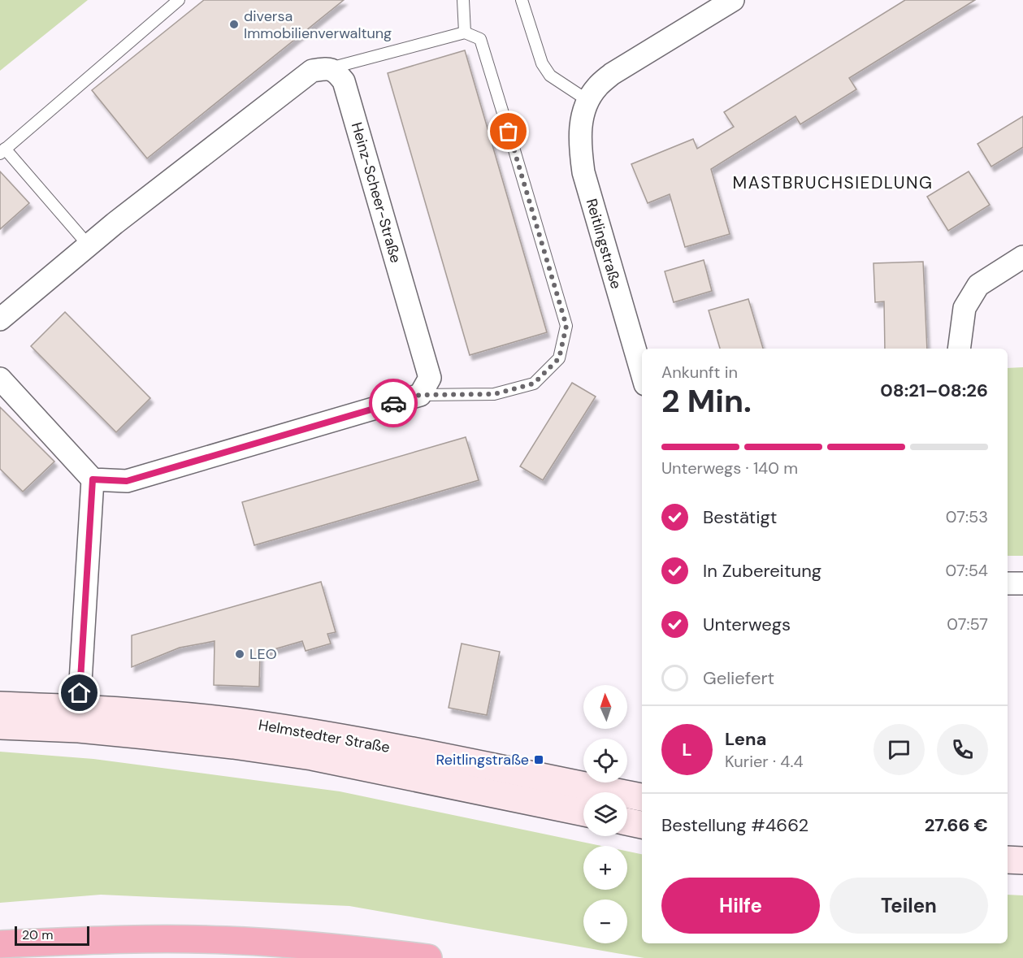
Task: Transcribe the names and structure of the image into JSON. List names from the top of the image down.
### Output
{
  "streets": {
    "street": ["Heinz-Scheer-Straße", "Reitlingstraße", "Helmstedter Straße"]
  },
  "districts": ["MASTBRUCHSIEDLUNG"],
  "places": {
    "other": ["diversa Immobilienverwaltung", "LEO"],
    "transit": ["Reitlingstraße"]
  },
  "scale_bar": "20 m",
  "north": "top",
  "page": {
    "heading": ["2 Min.", "Ankunft in", "08:21–08:26"],
    "panel": [
      "Lena",
      "Kurier · 4.4",
      "Bestellung #4662",
      "27.66 €"
    ],
    "bar": "Unterwegs · 140 m",
    "list": [
      ["Bestätigt", "07:53"],
      ["In Zubereitung", "07:54"],
      ["Unterwegs", "07:57"],
      "Geliefert"
    ],
    "map_buttons": ["+", "−"],
    "round": "L",
    "buttons": ["Hilfe", "Teilen"],
    "scale": "20 m"
  }
}
